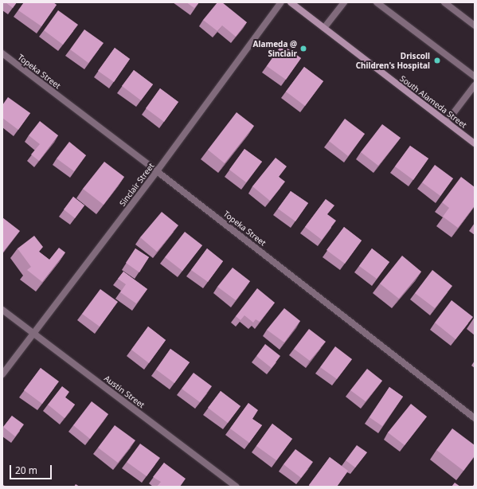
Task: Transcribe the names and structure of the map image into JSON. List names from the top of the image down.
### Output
{
  "streets": {
    "main road": ["South Alameda Street"],
    "street": ["Topeka Street", "Sinclair Street", "Austin Street"]
  },
  "crossings": [
    ["Topeka Street", "Sinclair Street"],
    ["Sinclair Street", "Austin Street"]
  ],
  "places": ["Alameda @ Sinclair", "Driscoll Children's Hospital"],
  "scale_bar": "20 m"
}
